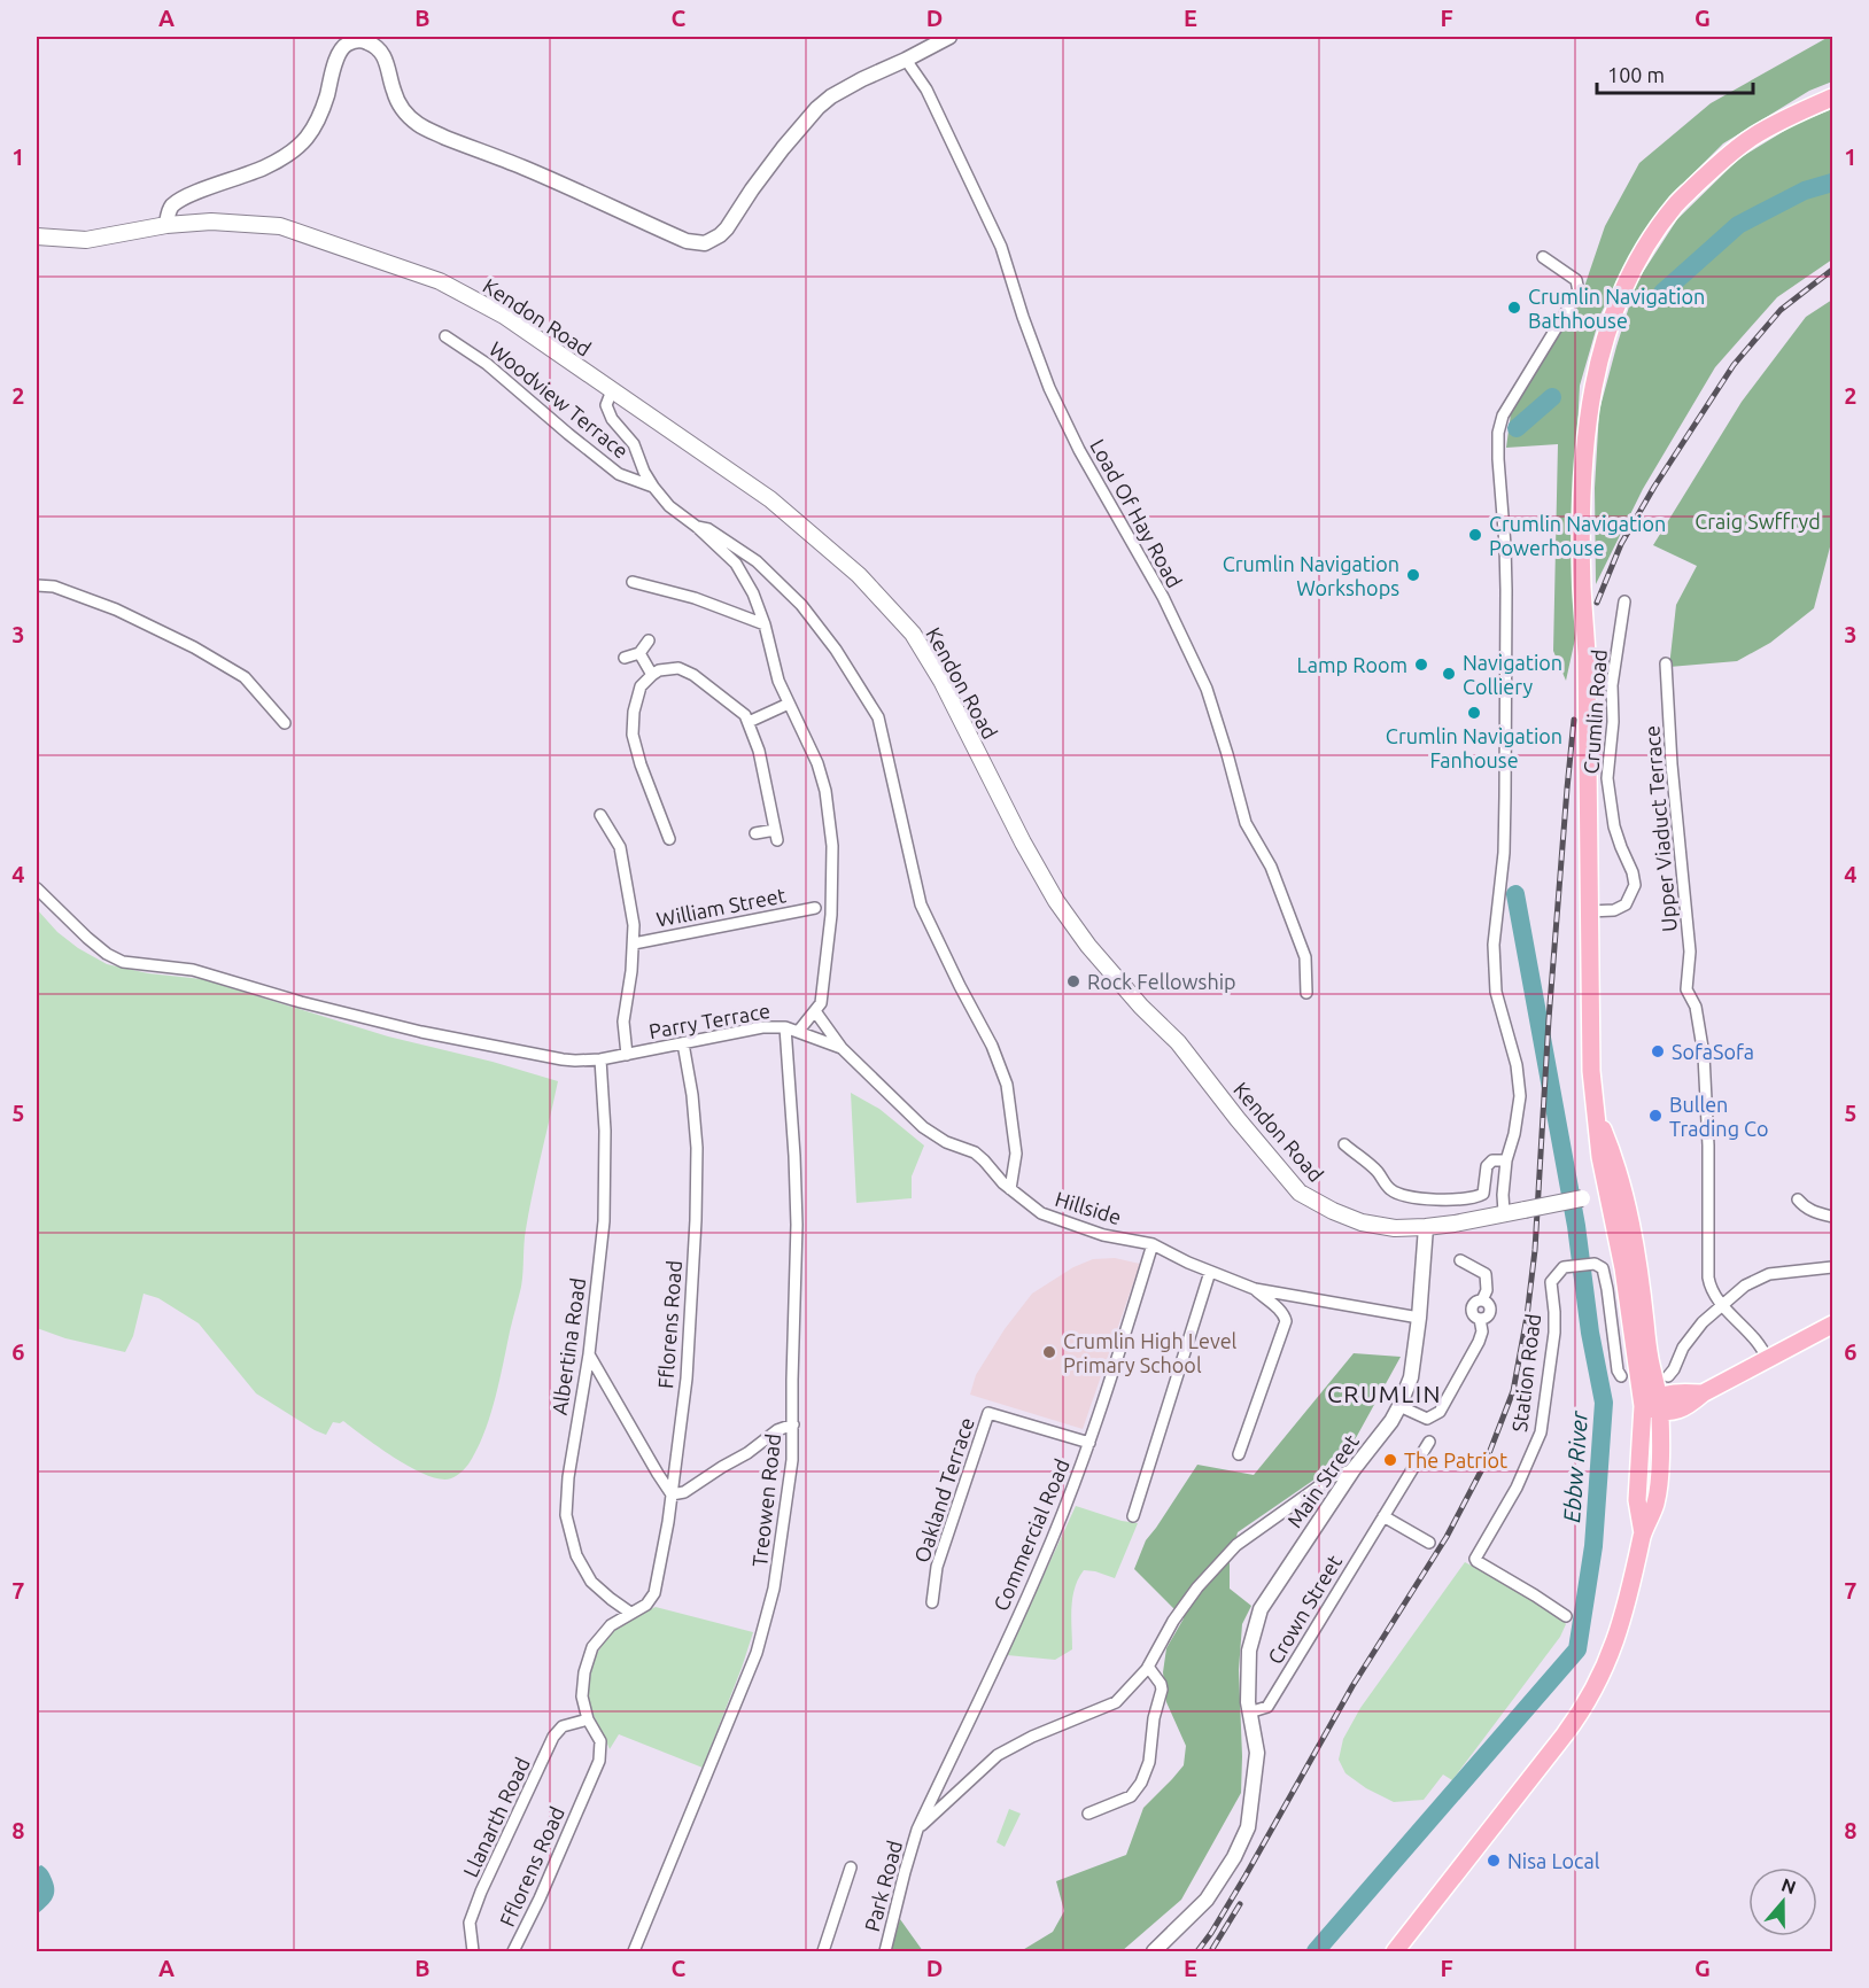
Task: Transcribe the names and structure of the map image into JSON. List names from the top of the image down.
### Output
{
  "streets": {
    "main road": ["Kendon Road"],
    "street": [
      "Woodview Terrace",
      "Load Of Hay Road",
      "Crumlin Road",
      "Upper Viaduct Terrace",
      "William Street",
      "Parry Terrace",
      "Hillside",
      "Fflorens Road",
      "Albertina Road",
      "Station Road",
      "Main Street",
      "Oakland Terrace",
      "Treowen Road",
      "Commercial Road",
      "Crown Street",
      "Llanarth Road",
      "Park Road"
    ]
  },
  "crossings": [
    ["Kendon Road", "Main Street"],
    ["Parry Terrace", "Hillside"],
    ["Parry Terrace", "Fflorens Road"],
    ["Parry Terrace", "Albertina Road"],
    ["Parry Terrace", "Treowen Road"],
    ["Hillside", "Main Street"],
    ["Hillside", "Commercial Road"],
    ["Fflorens Road", "Albertina Road"],
    ["Fflorens Road", "Llanarth Road"],
    ["Main Street", "Crown Street"],
    ["Oakland Terrace", "Commercial Road"],
    ["Commercial Road", "Park Road"]
  ],
  "districts": ["CRUMLIN"],
  "water": ["Ebbw River"],
  "parks": ["Craig Swffryd"],
  "places": [
    "Crumlin Navigation Bathhouse",
    "Crumlin Navigation Powerhouse",
    "Crumlin Navigation Workshops",
    "Lamp Room",
    "Navigation Colliery",
    "Crumlin Navigation Fanhouse",
    "Rock Fellowship",
    "SofaSofa",
    "Bullen Trading Co",
    "Crumlin High Level Primary School",
    "The Patriot",
    "Nisa Local"
  ],
  "scale_bar": "100 m",
  "north": "top",
  "grid": {
    "columns": [
      "A",
      "B",
      "C",
      "D",
      "E",
      "F",
      "G"
    ],
    "rows": [
      "1",
      "2",
      "3",
      "4",
      "5",
      "6",
      "7",
      "8"
    ]
  }
}
